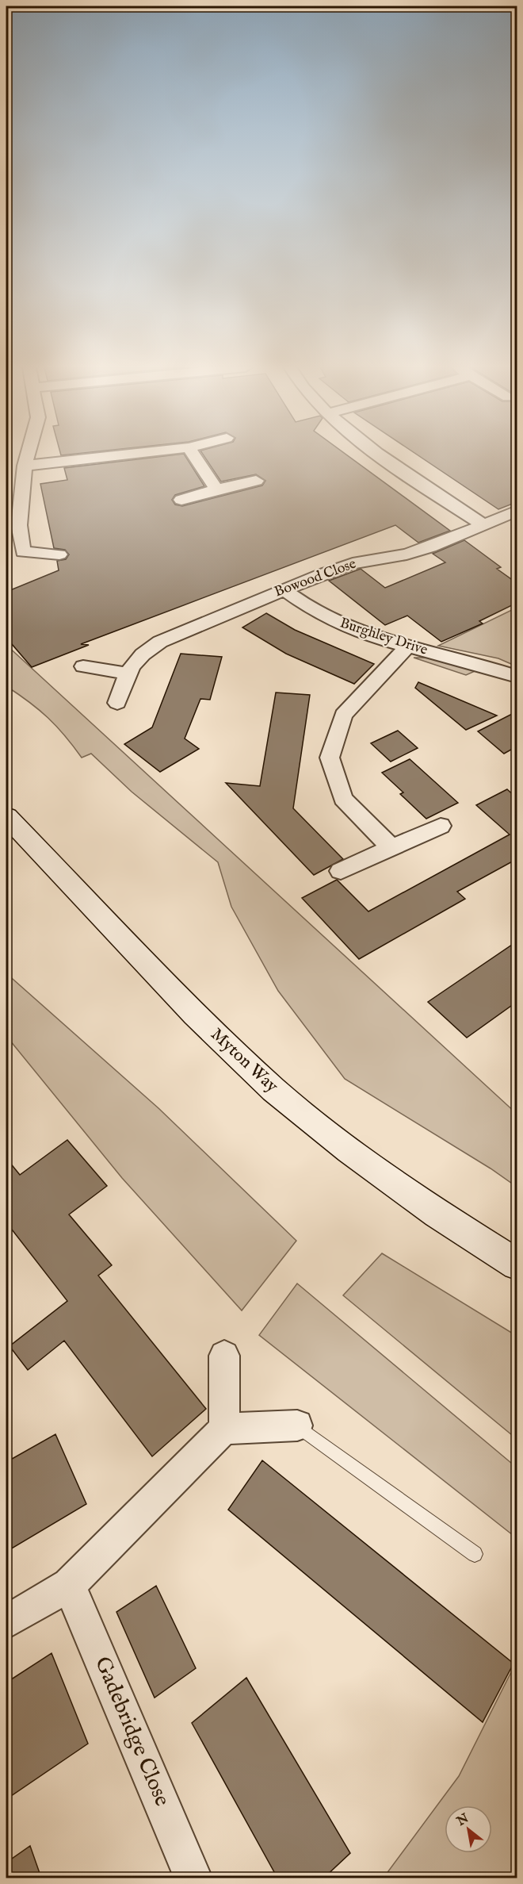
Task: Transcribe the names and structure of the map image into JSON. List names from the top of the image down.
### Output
{
  "streets": {
    "street": [
      "Bowood Close",
      "Burghley Drive",
      "Myton Way",
      "Gadebridge Close"
    ]
  },
  "crossings": [
    ["Bowood Close", "Burghley Drive"]
  ],
  "north": "top left"
}
